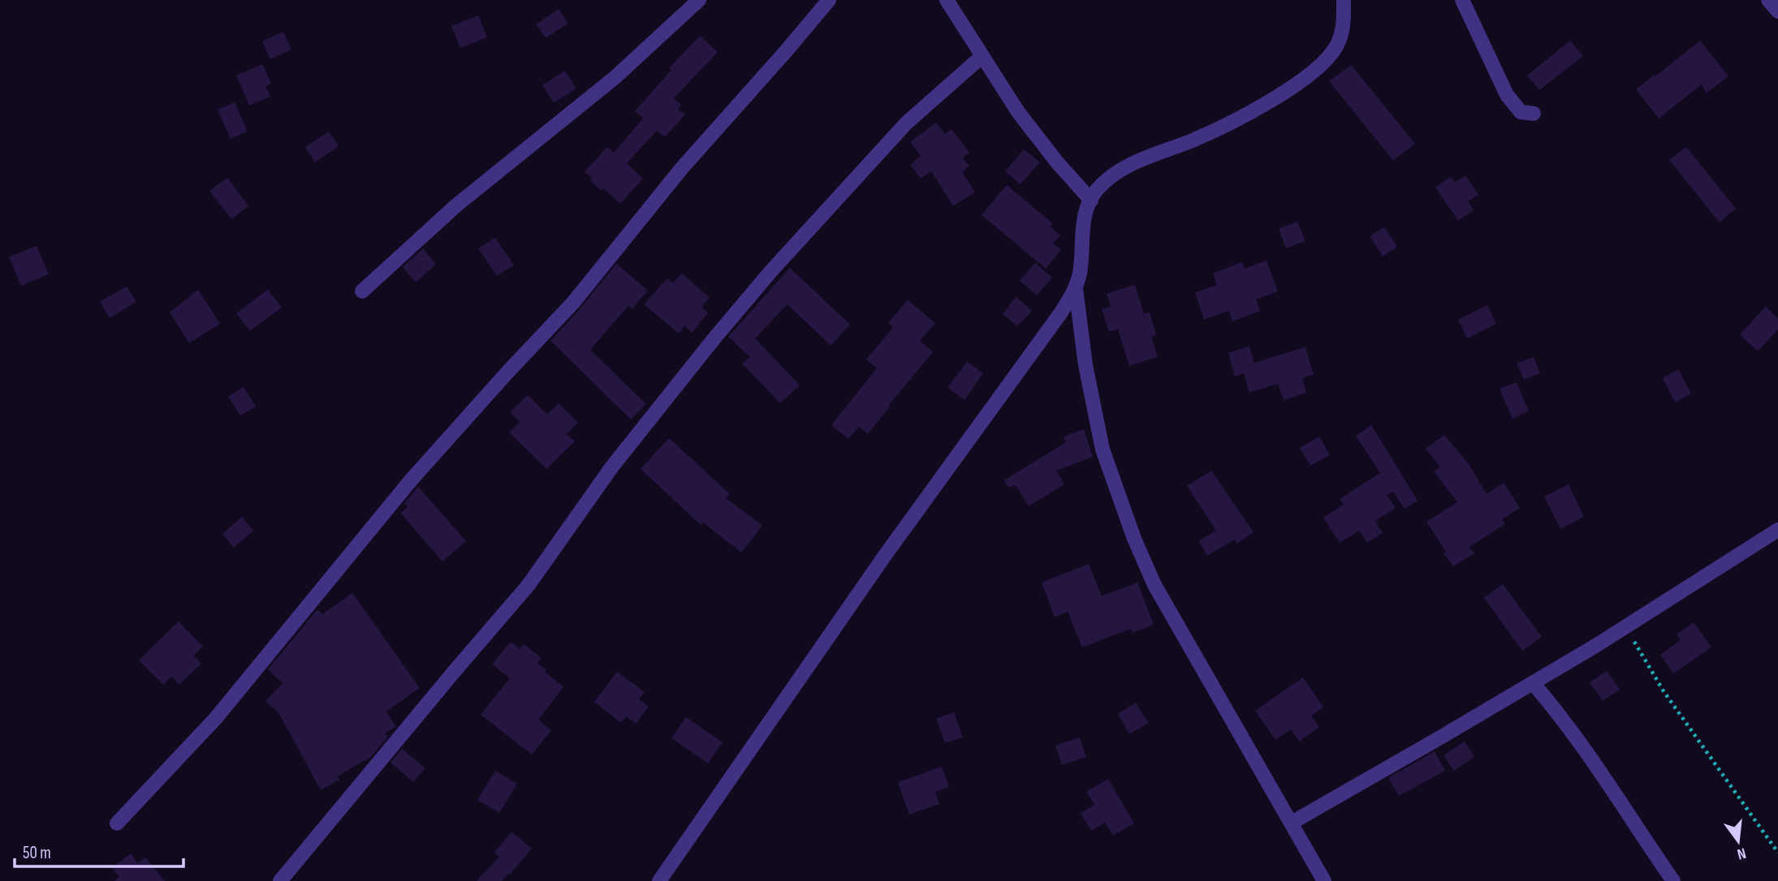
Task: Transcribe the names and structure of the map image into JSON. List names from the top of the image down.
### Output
{
  "scale_bar": "50 m",
  "north": "bottom"
}
